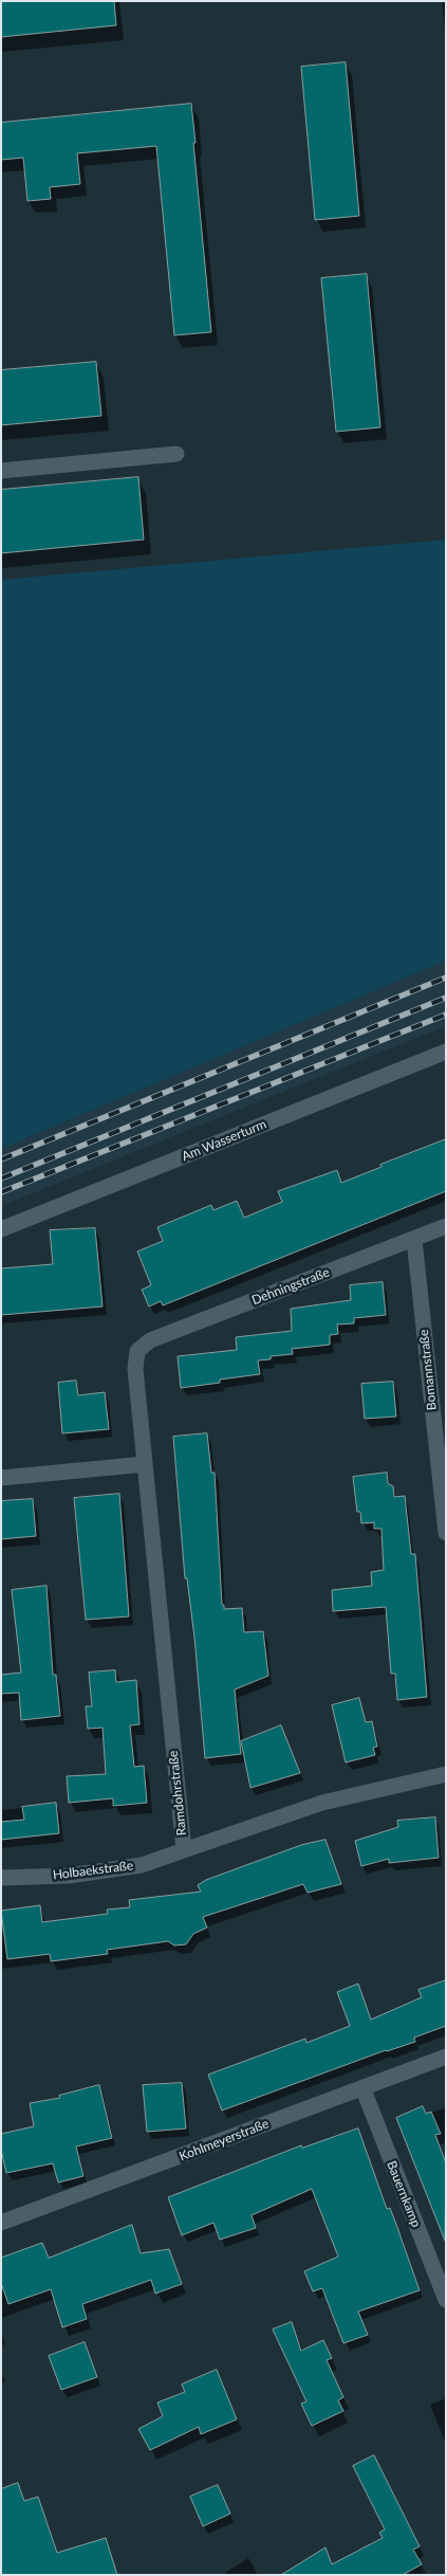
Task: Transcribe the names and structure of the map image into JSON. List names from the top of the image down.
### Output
{
  "streets": {
    "street": [
      "Am Wasserturm",
      "Dehningstraße",
      "Bomannstraße",
      "Ramdohrstraße",
      "Holbaekstraße",
      "Kohlmeyerstraße",
      "Bauernkamp"
    ]
  },
  "crossings": [
    ["Dehningstraße", "Bomannstraße"],
    ["Dehningstraße", "Ramdohrstraße"],
    ["Ramdohrstraße", "Holbaekstraße"],
    ["Kohlmeyerstraße", "Bauernkamp"]
  ]
}
